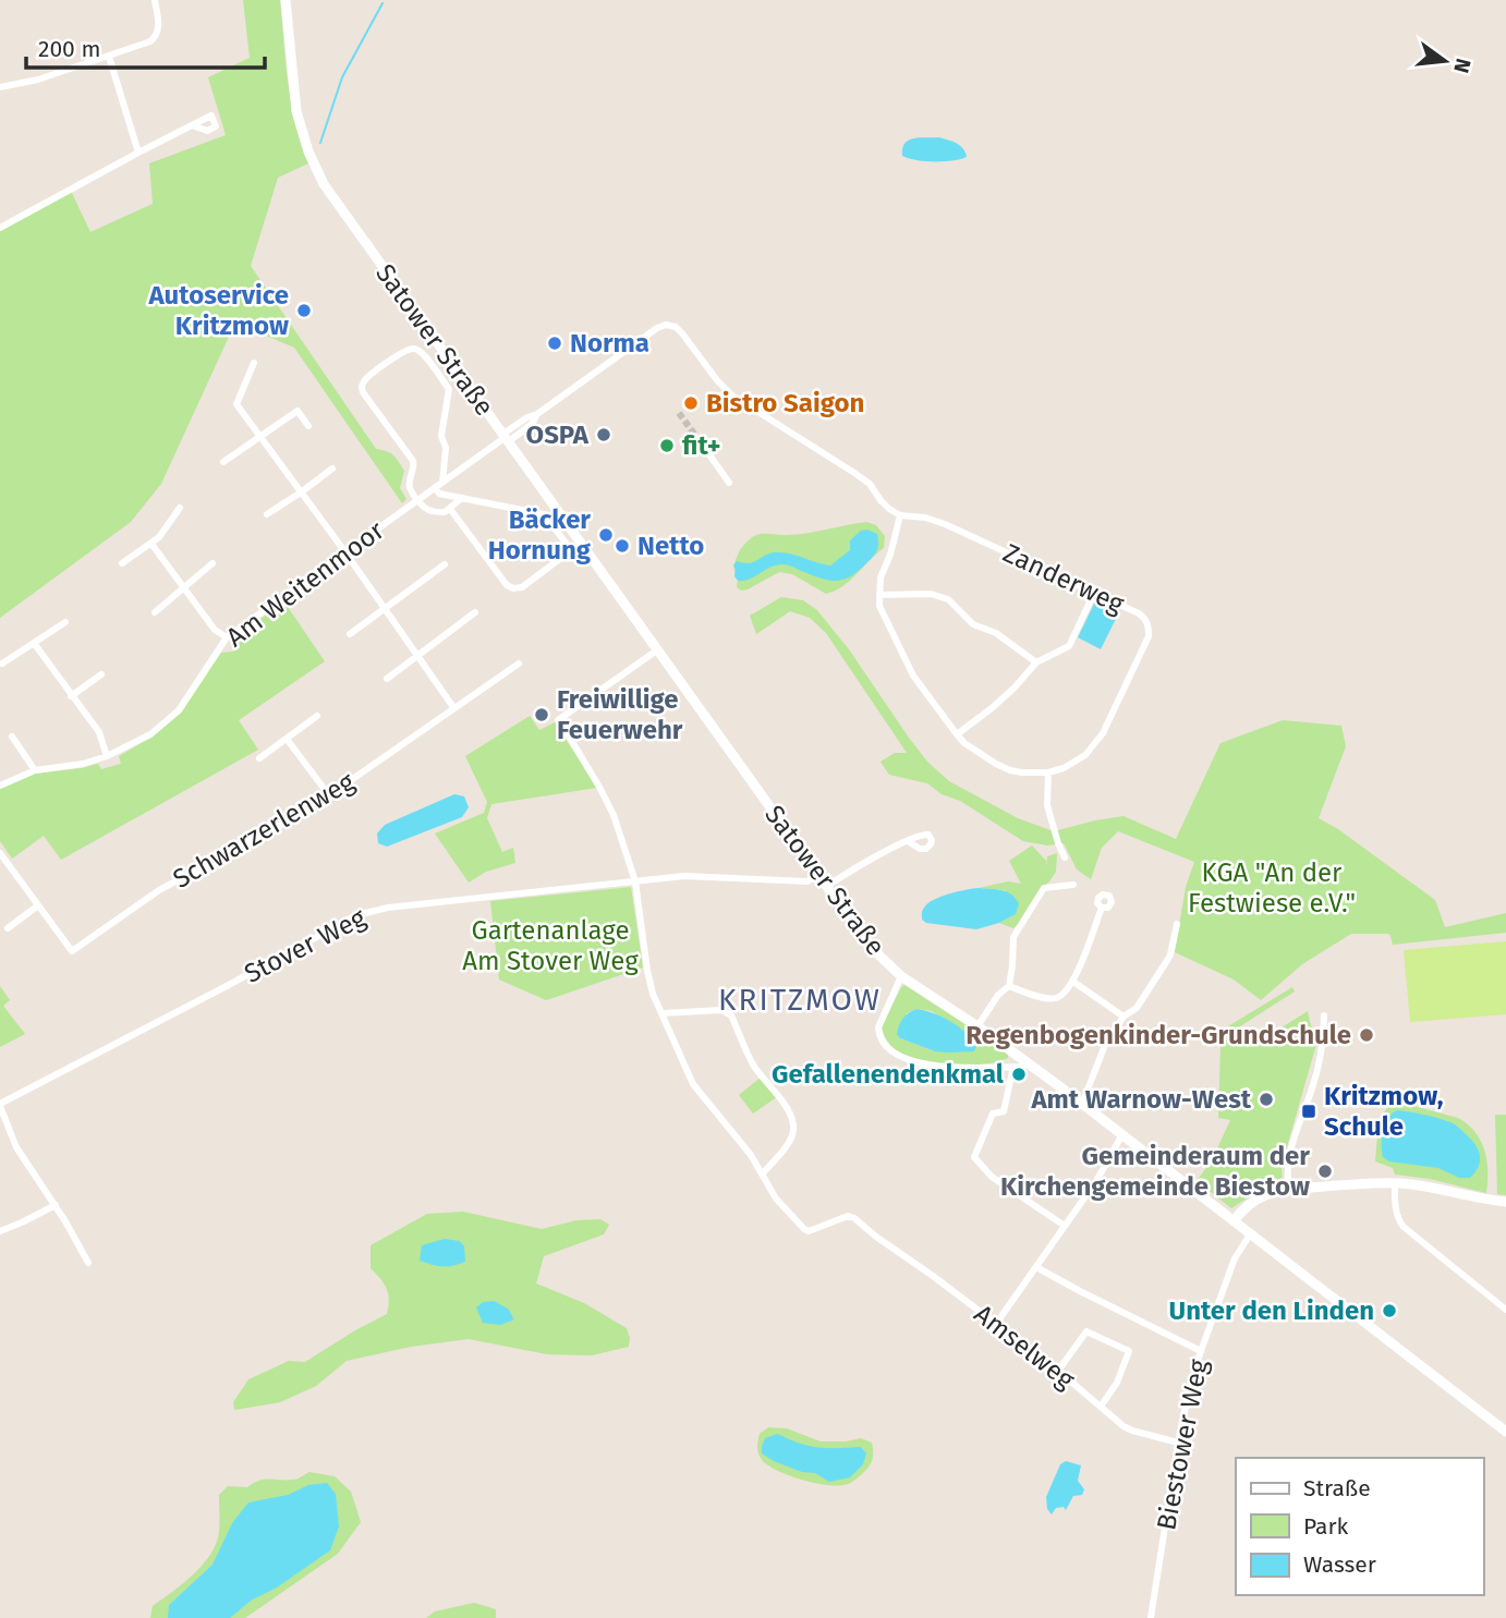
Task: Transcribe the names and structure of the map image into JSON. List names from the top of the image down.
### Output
{
  "streets": {
    "main road": ["Satower Straße"],
    "street": [
      "Zanderweg",
      "Am Weitenmoor",
      "Schwarzerlenweg",
      "Stover Weg",
      "Amselweg",
      "Biestower Weg"
    ]
  },
  "crossings": [
    ["Satower Straße", "Am Weitenmoor"],
    ["Satower Straße", "Stover Weg"],
    ["Satower Straße", "Biestower Weg"],
    ["Zanderweg", "Am Weitenmoor"],
    ["Amselweg", "Biestower Weg"]
  ],
  "districts": ["KRITZMOW"],
  "parks": ["KGA \"An der Festwiese e.V.\"", "Gartenanlage Am Stover Weg"],
  "places": {
    "other": [
      "Autoservice Kritzmow",
      "Norma",
      "Bistro Saigon",
      "OSPA",
      "fit+",
      "Bäcker Hornung",
      "Netto",
      "Freiwillige Feuerwehr",
      "Regenbogenkinder-Grundschule",
      "Gefallenendenkmal",
      "Amt Warnow-West",
      "Gemeinderaum der Kirchengemeinde Biestow",
      "Unter den Linden"
    ],
    "transit": ["Kritzmow, Schule"]
  },
  "legend": ["Straße", "Park", "Wasser"],
  "scale_bar": "200 m",
  "north": "right"
}
